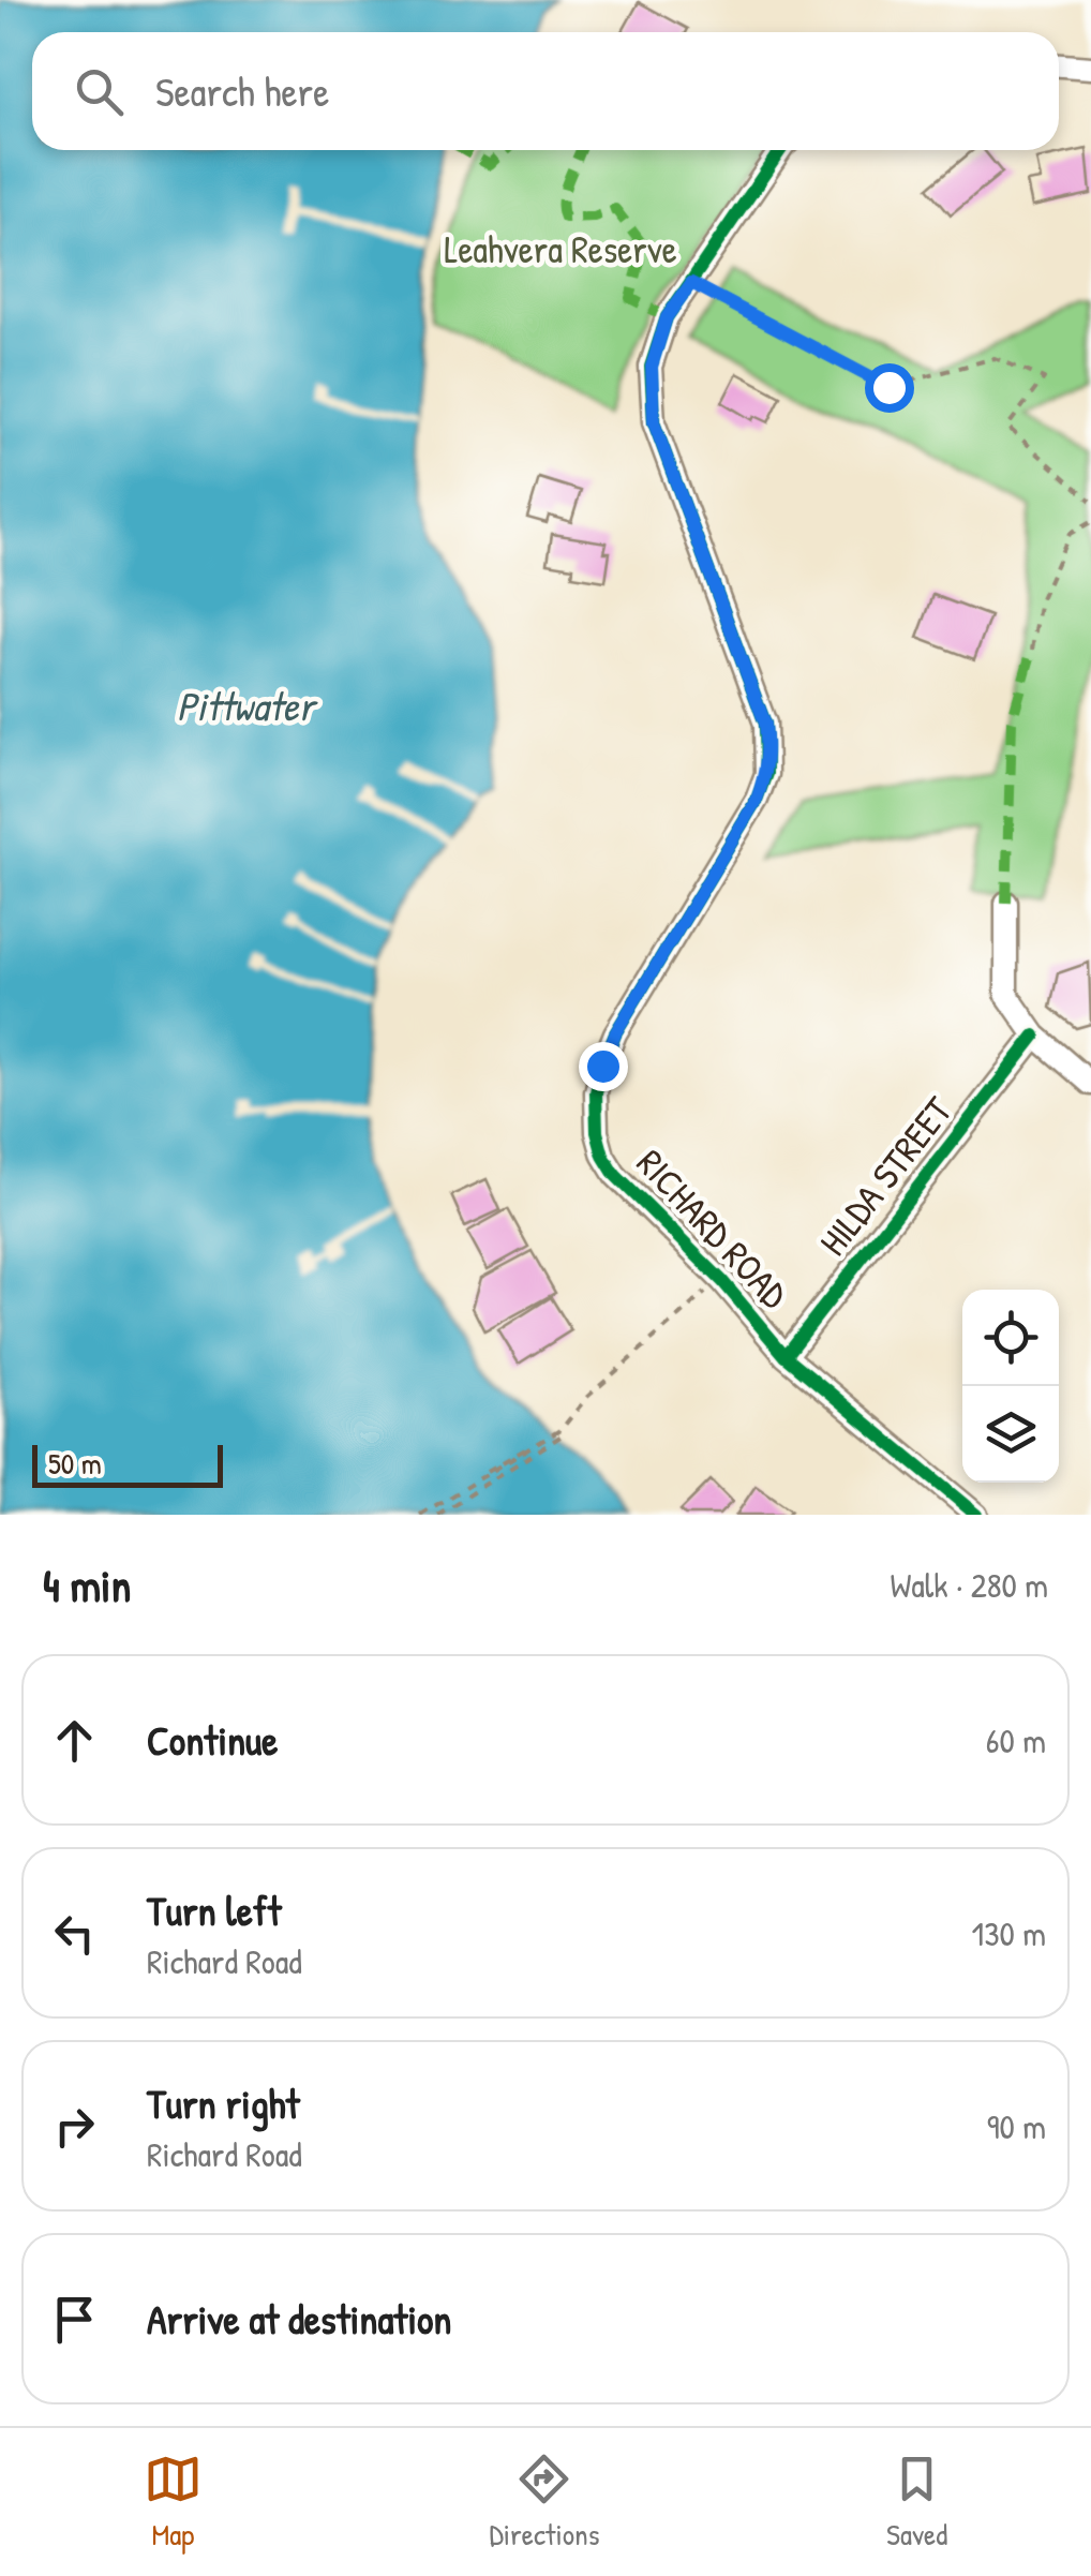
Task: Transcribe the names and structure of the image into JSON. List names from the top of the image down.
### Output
{
  "streets": {
    "street": ["HILDA STREET", "RICHARD ROAD"]
  },
  "crossings": [
    ["HILDA STREET", "RICHARD ROAD"]
  ],
  "water": ["Pittwater"],
  "parks": ["Leahvera Reserve"],
  "scale_bar": "50 m",
  "page": {
    "search": "Search here",
    "scale": "50 m",
    "heading": ["4 min", "Walk · 280 m"],
    "list": [
      ["Continue", "60 m"],
      ["Turn left", "Richard Road", "130 m"],
      ["Turn right", "Richard Road", "90 m"],
      "Arrive at destination"
    ],
    "nav": ["Map", "Directions", "Saved"]
  }
}
